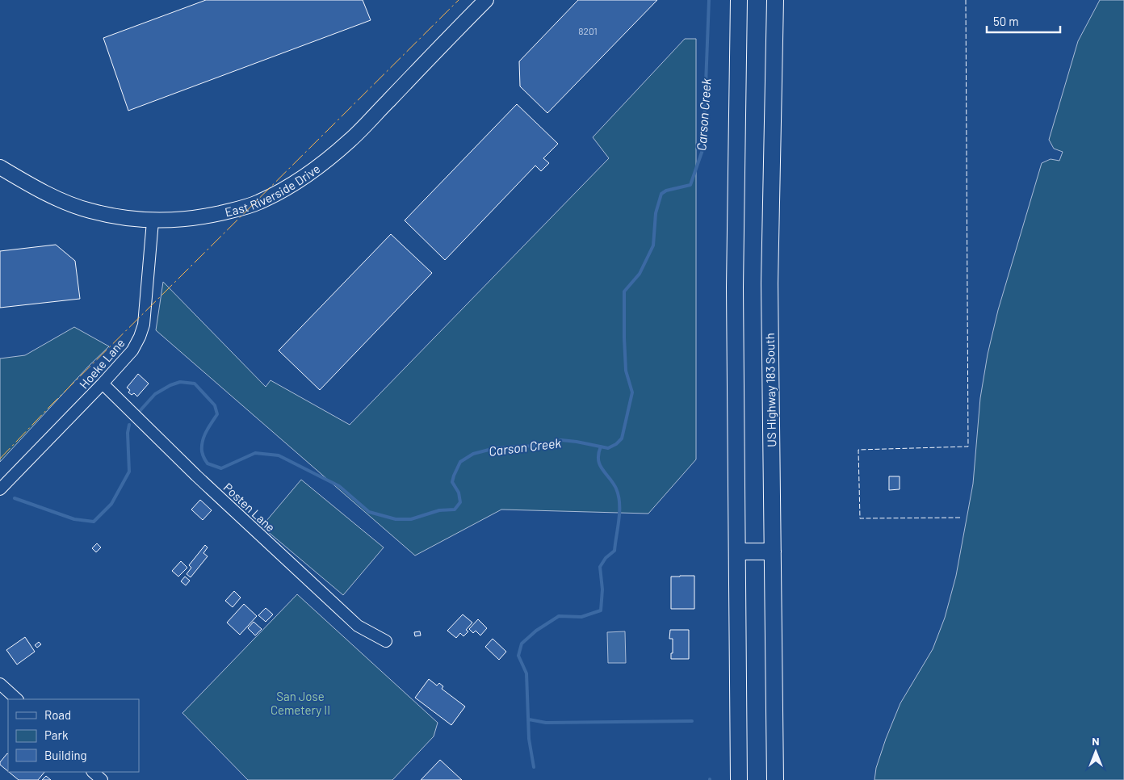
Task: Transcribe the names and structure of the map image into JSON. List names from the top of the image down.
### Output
{
  "streets": {
    "highway": ["US Highway 183 South"],
    "main road": ["East Riverside Drive"],
    "street": ["Hoeke Lane", "Posten Lane"]
  },
  "crossings": [
    ["East Riverside Drive", "Hoeke Lane"],
    ["Hoeke Lane", "Posten Lane"]
  ],
  "water": ["Carson Creek"],
  "parks": ["San Jose Cemetery II"],
  "house_numbers": ["8201"],
  "legend": ["Road", "Park", "Building"],
  "scale_bar": "50 m",
  "north": "top"
}
